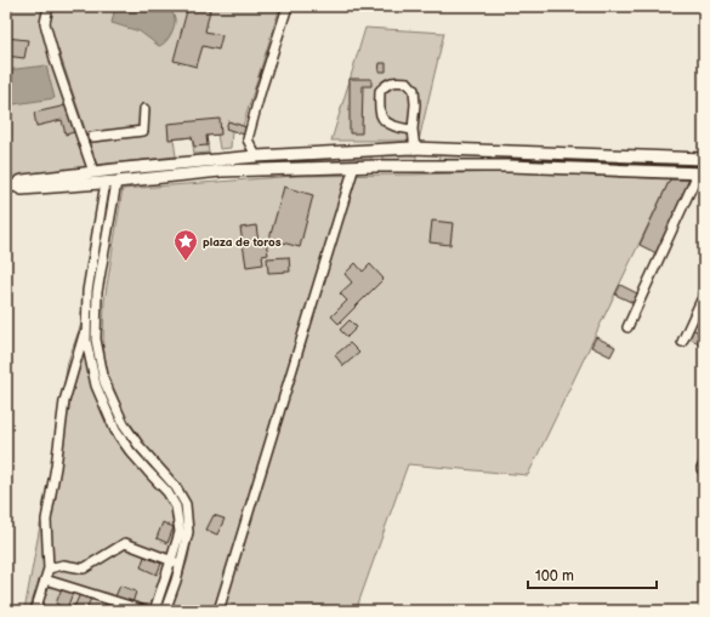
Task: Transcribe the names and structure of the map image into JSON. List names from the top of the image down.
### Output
{
  "places": {
    "place": ["plaza de toros"]
  },
  "scale_bar": "100 m"
}
